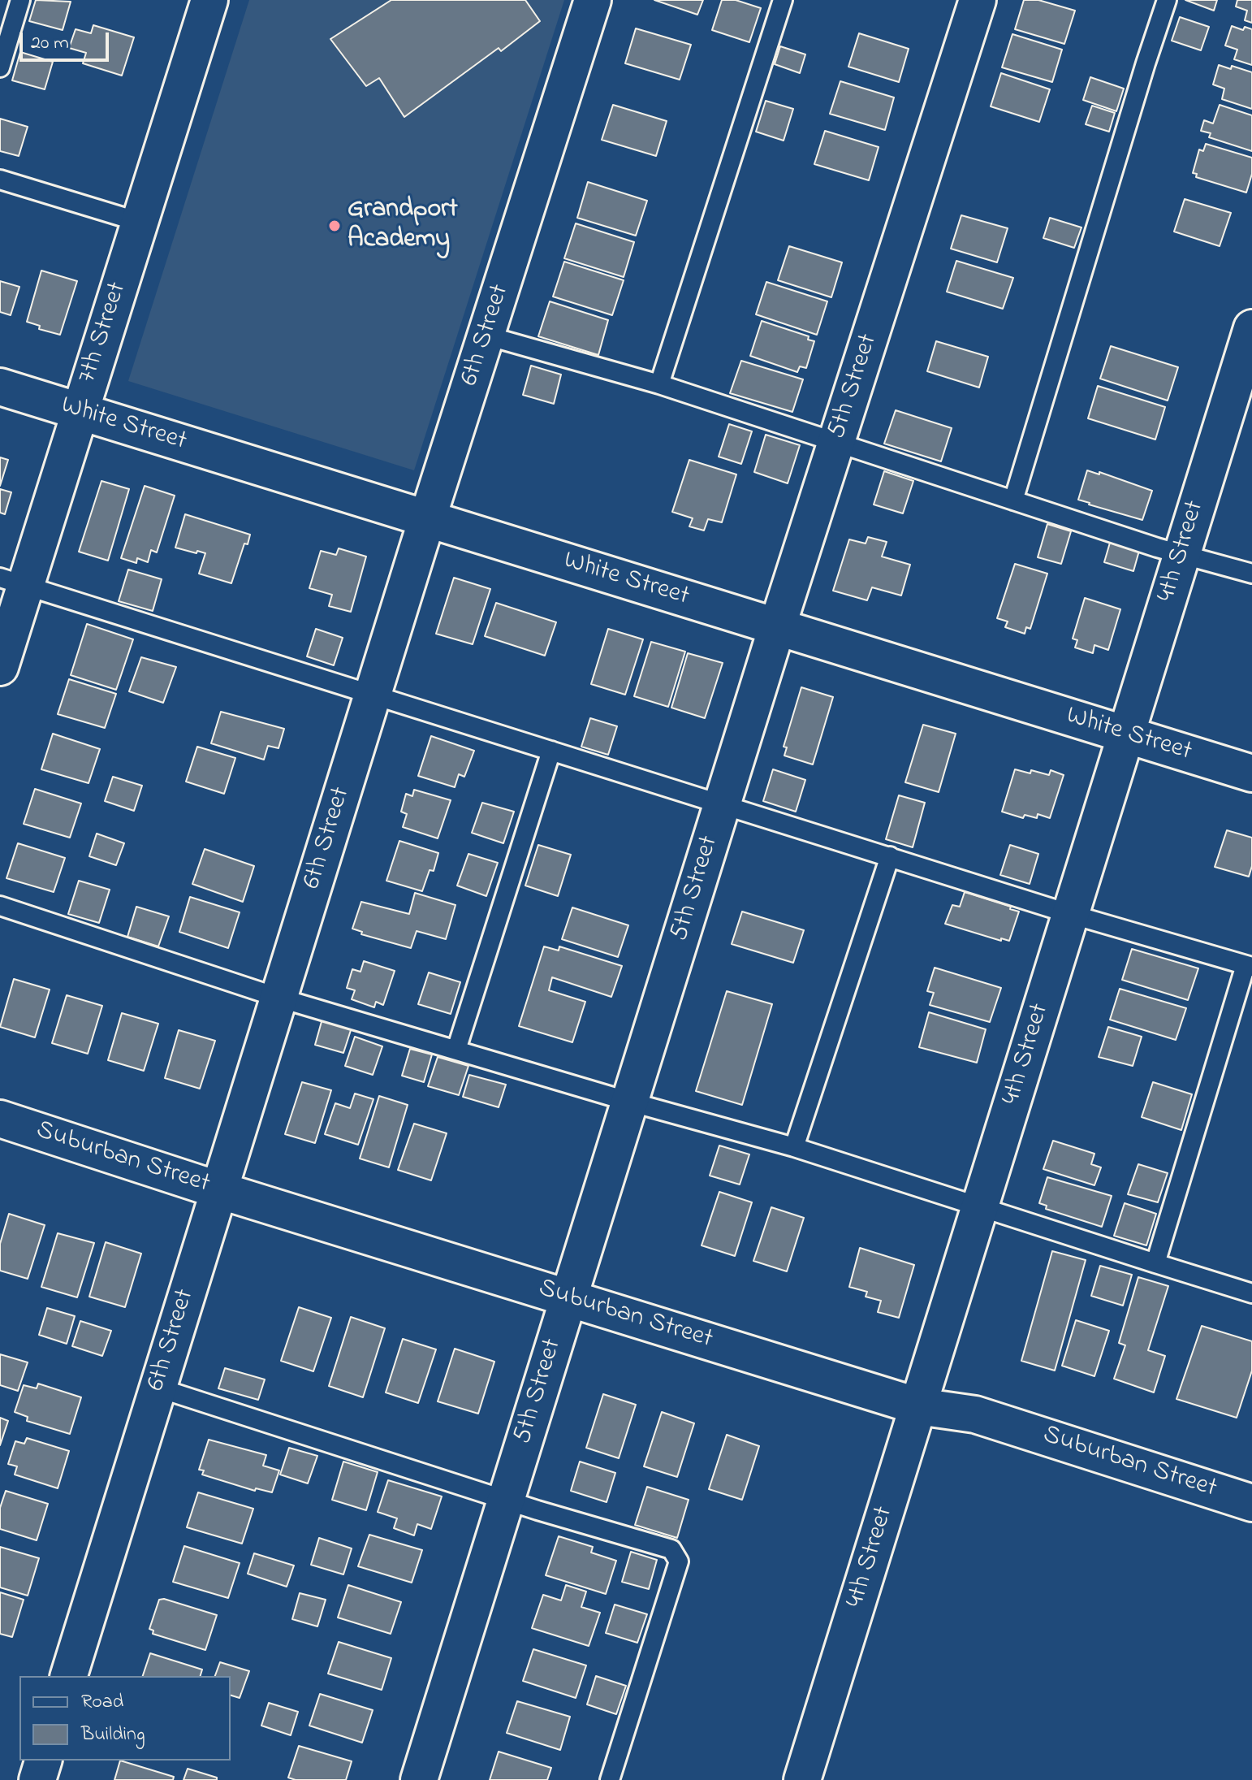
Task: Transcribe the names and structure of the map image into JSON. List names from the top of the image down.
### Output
{
  "streets": {
    "street": [
      "7th Street",
      "6th Street",
      "5th Street",
      "White Street",
      "4th Street",
      "Suburban Street"
    ]
  },
  "crossings": [
    ["7th Street", "White Street"],
    ["6th Street", "White Street"],
    ["6th Street", "Suburban Street"],
    ["5th Street", "White Street"],
    ["5th Street", "Suburban Street"],
    ["White Street", "4th Street"],
    ["4th Street", "Suburban Street"]
  ],
  "places": ["Grandport Academy"],
  "legend": ["Road", "Building"],
  "scale_bar": "20 m"
}
